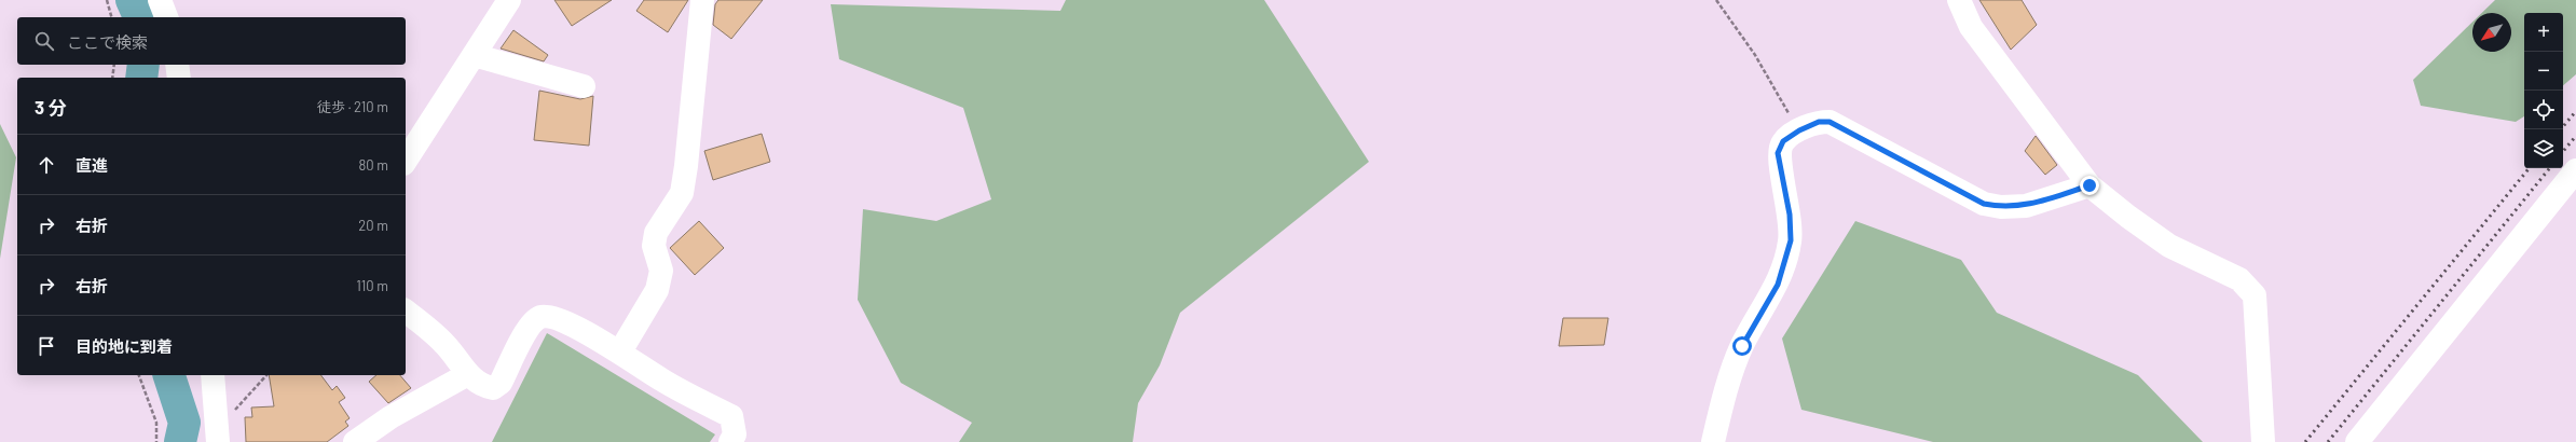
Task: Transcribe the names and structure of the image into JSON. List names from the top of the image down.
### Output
{
  "north": "bottom left",
  "page": {
    "map_buttons": ["+", "−"],
    "search": "ここで検索",
    "heading": ["3 分", "徒歩 · 210 m"],
    "list": [
      ["直進", "80 m"],
      ["右折", "20 m"],
      ["右折", "110 m"],
      "目的地に到着"
    ]
  }
}
